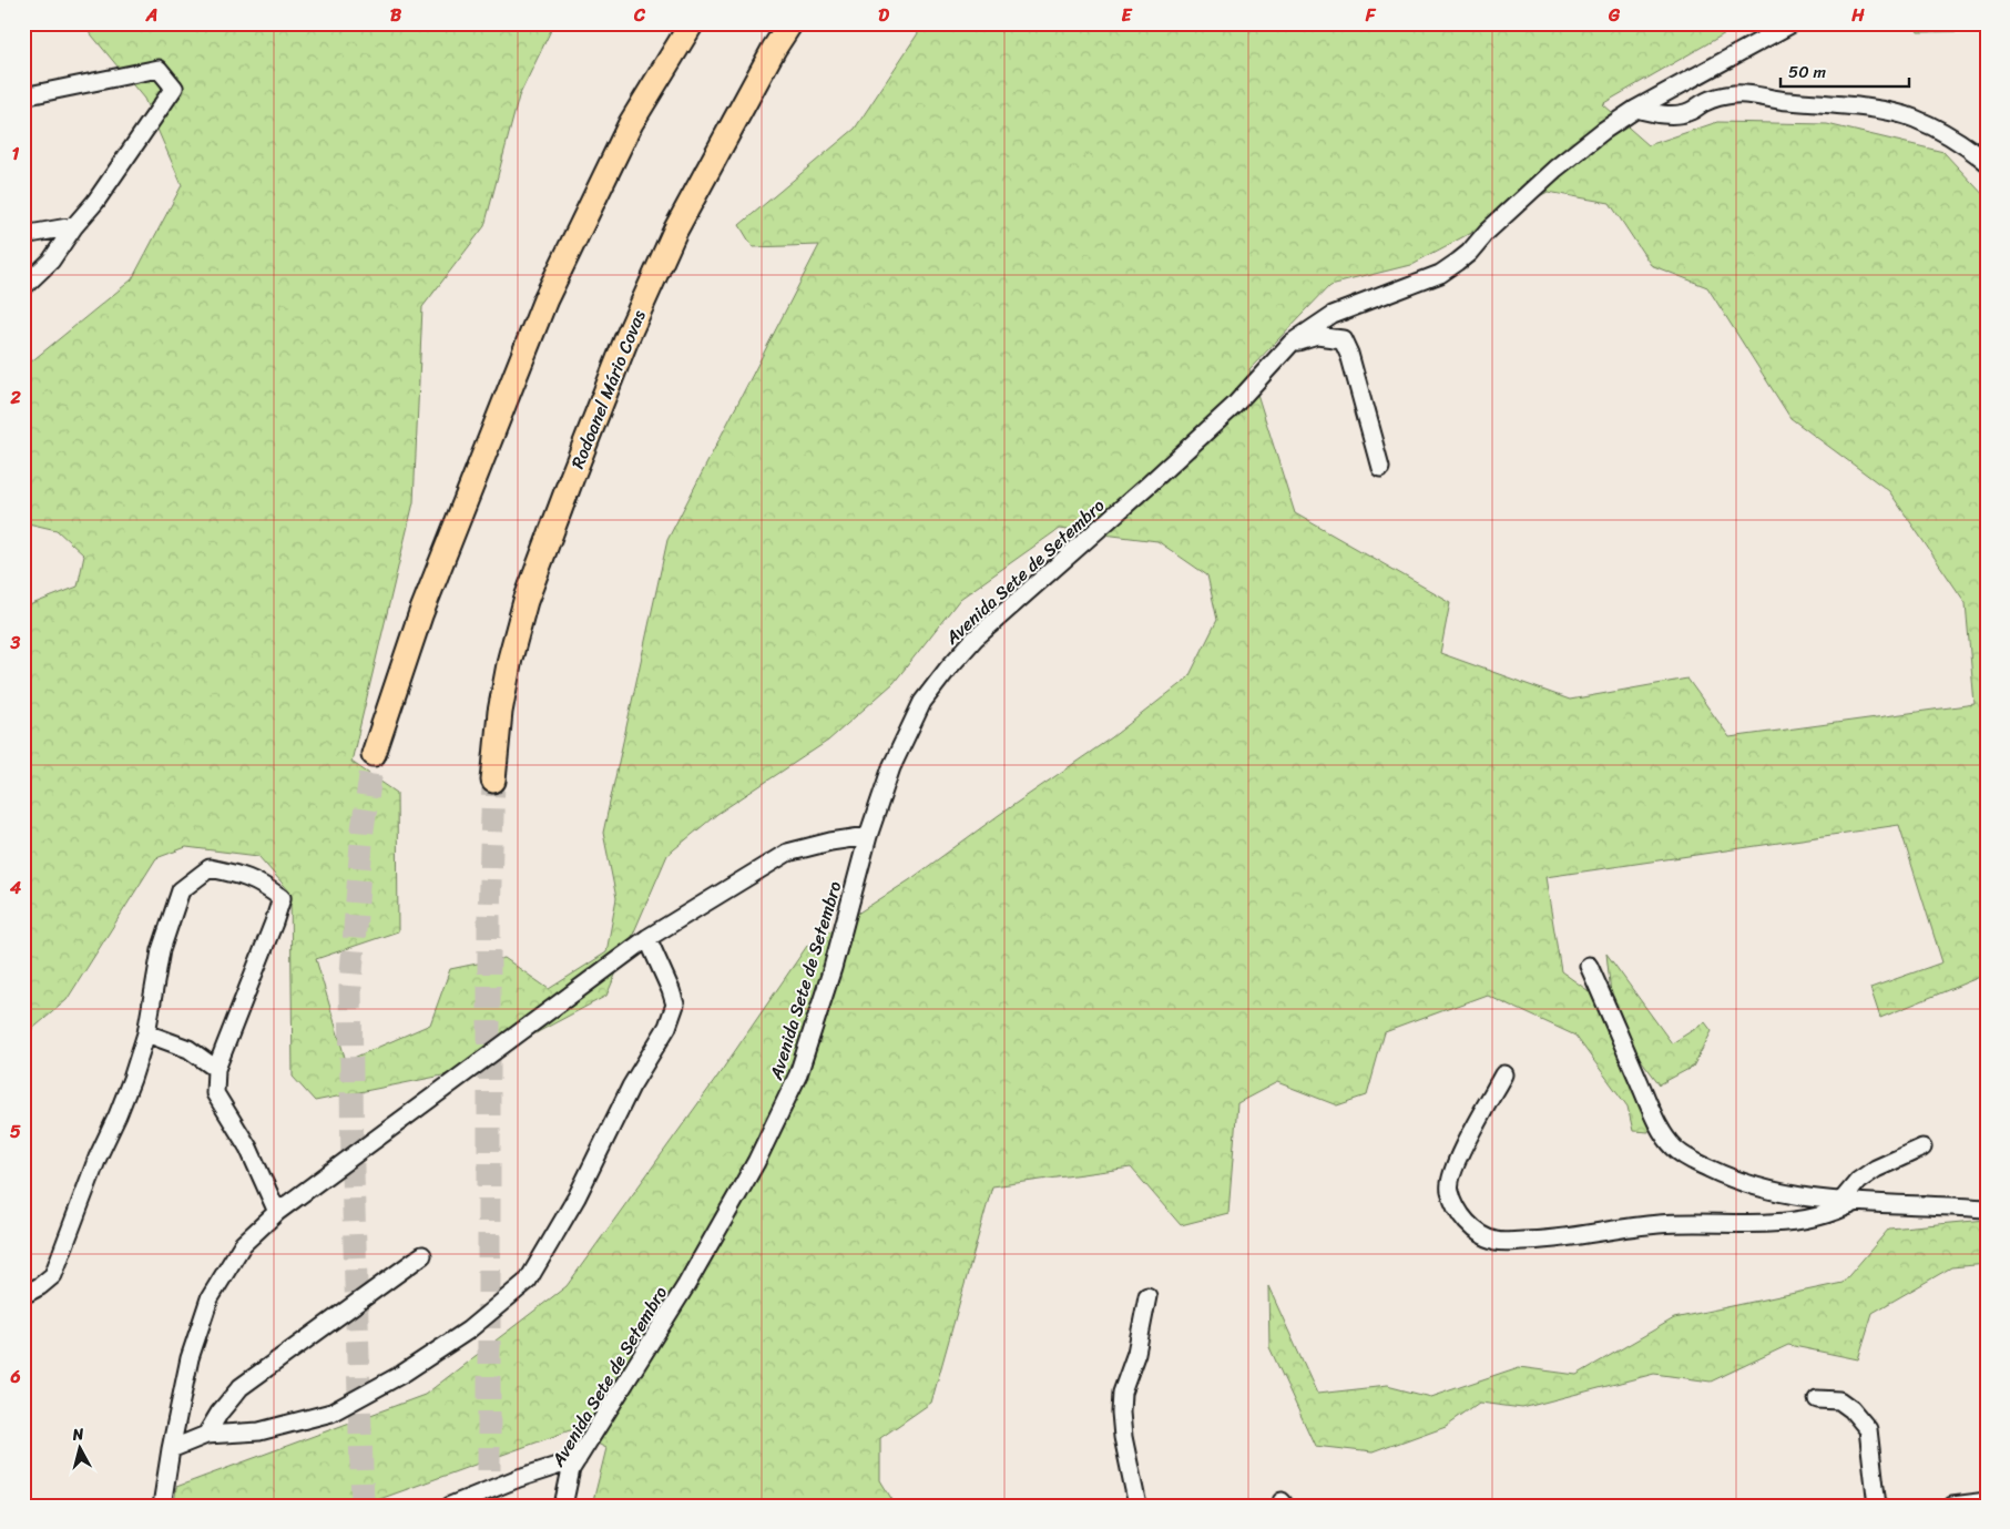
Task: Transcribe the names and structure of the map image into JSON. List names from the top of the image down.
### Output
{
  "streets": {
    "highway": ["Rodoanel Mário Covas"],
    "street": ["Avenida Sete de Setembro"]
  },
  "scale_bar": "50 m",
  "north": "top",
  "grid": {
    "columns": [
      "A",
      "B",
      "C",
      "D",
      "E",
      "F",
      "G",
      "H"
    ],
    "rows": [
      "1",
      "2",
      "3",
      "4",
      "5",
      "6"
    ]
  }
}
